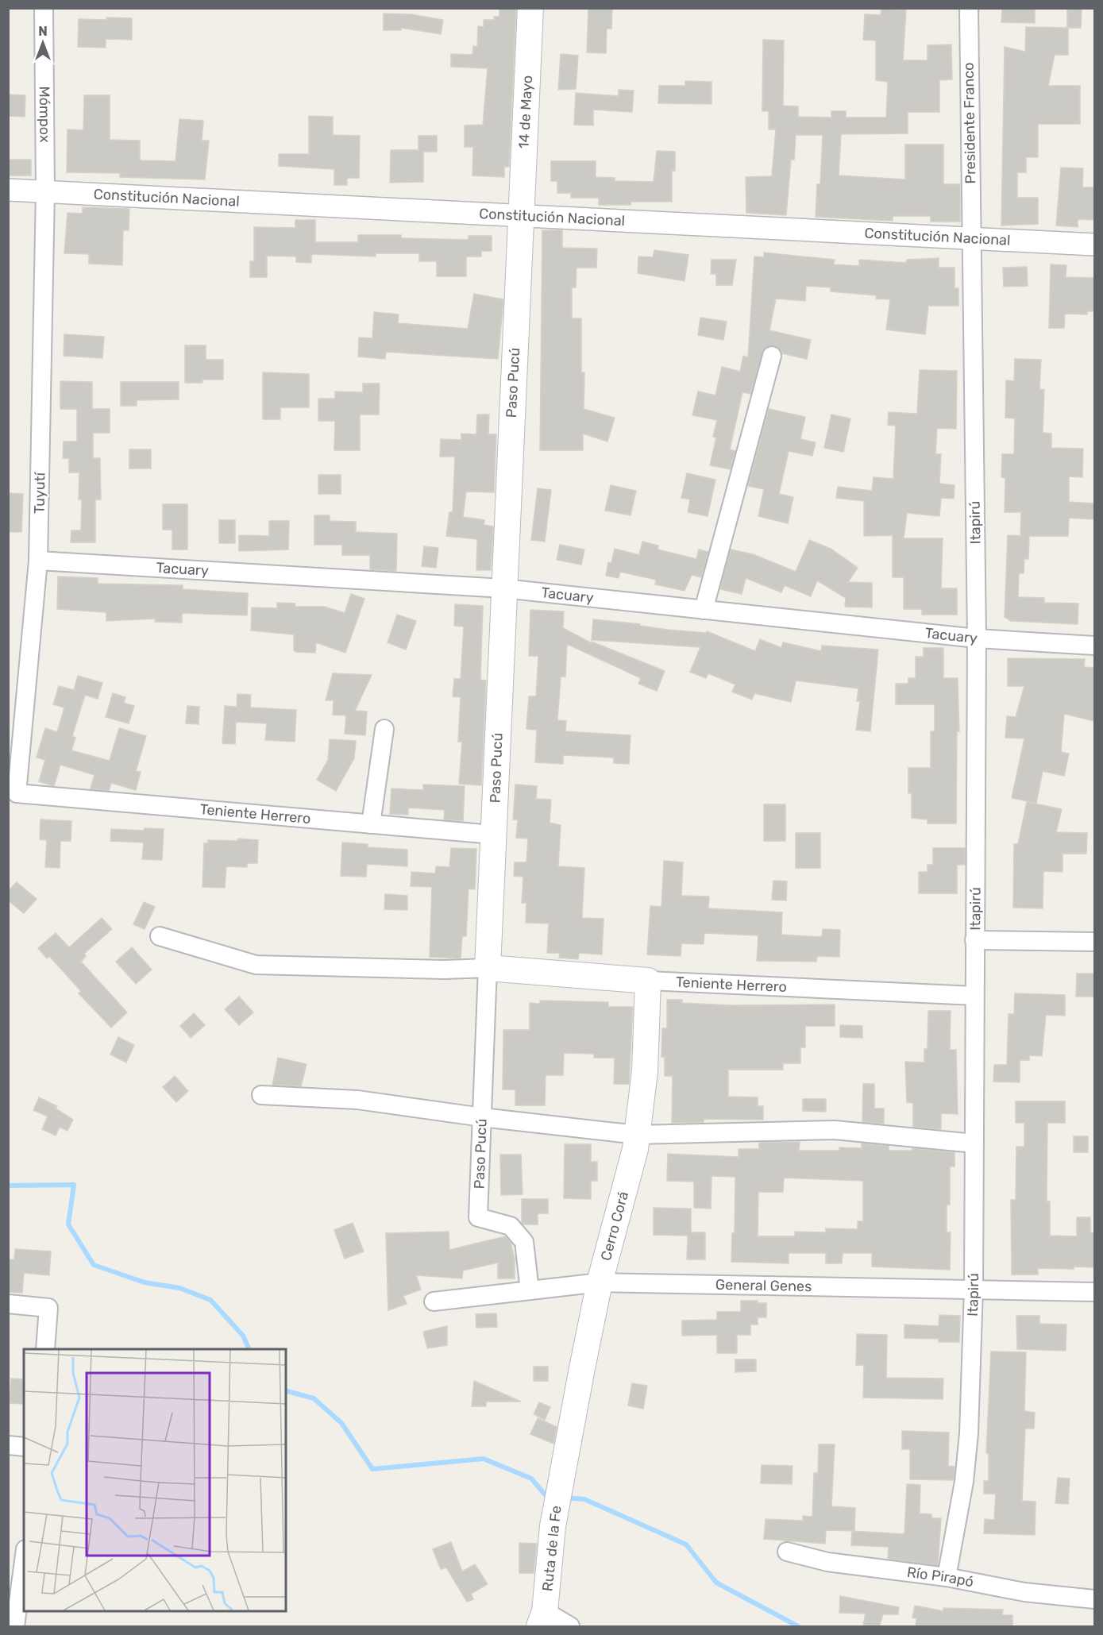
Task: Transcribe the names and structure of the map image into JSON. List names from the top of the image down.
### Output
{
  "streets": {
    "main road": [
      "14 de Mayo",
      "Paso Pucú",
      "Teniente Herrero",
      "Cerro Corá",
      "Ruta de la Fe"
    ],
    "street": [
      "Mómpox",
      "Presidente Franco",
      "Constitución Nacional",
      "Tuyutí",
      "Itapirú",
      "Tacuary",
      "General Genes",
      "Río Pirapó"
    ]
  },
  "crossings": [
    ["14 de Mayo", "Constitución Nacional"],
    ["14 de Mayo", "Paso Pucú"],
    ["Mómpox", "Constitución Nacional"],
    ["Mómpox", "Tuyutí"],
    ["Presidente Franco", "Constitución Nacional"],
    ["Presidente Franco", "Itapirú"],
    ["Constitución Nacional", "Paso Pucú"],
    ["Constitución Nacional", "Tuyutí"],
    ["Constitución Nacional", "Itapirú"],
    ["Paso Pucú", "Tacuary"],
    ["Paso Pucú", "Teniente Herrero"],
    ["Paso Pucú", "General Genes"],
    ["Tuyutí", "Tacuary"],
    ["Tuyutí", "Teniente Herrero"],
    ["Itapirú", "Tacuary"],
    ["Itapirú", "Teniente Herrero"],
    ["Itapirú", "General Genes"],
    ["Itapirú", "Río Pirapó"],
    ["Teniente Herrero", "Cerro Corá"],
    ["Cerro Corá", "General Genes"],
    ["Cerro Corá", "Ruta de la Fe"]
  ],
  "north": "top"
}
